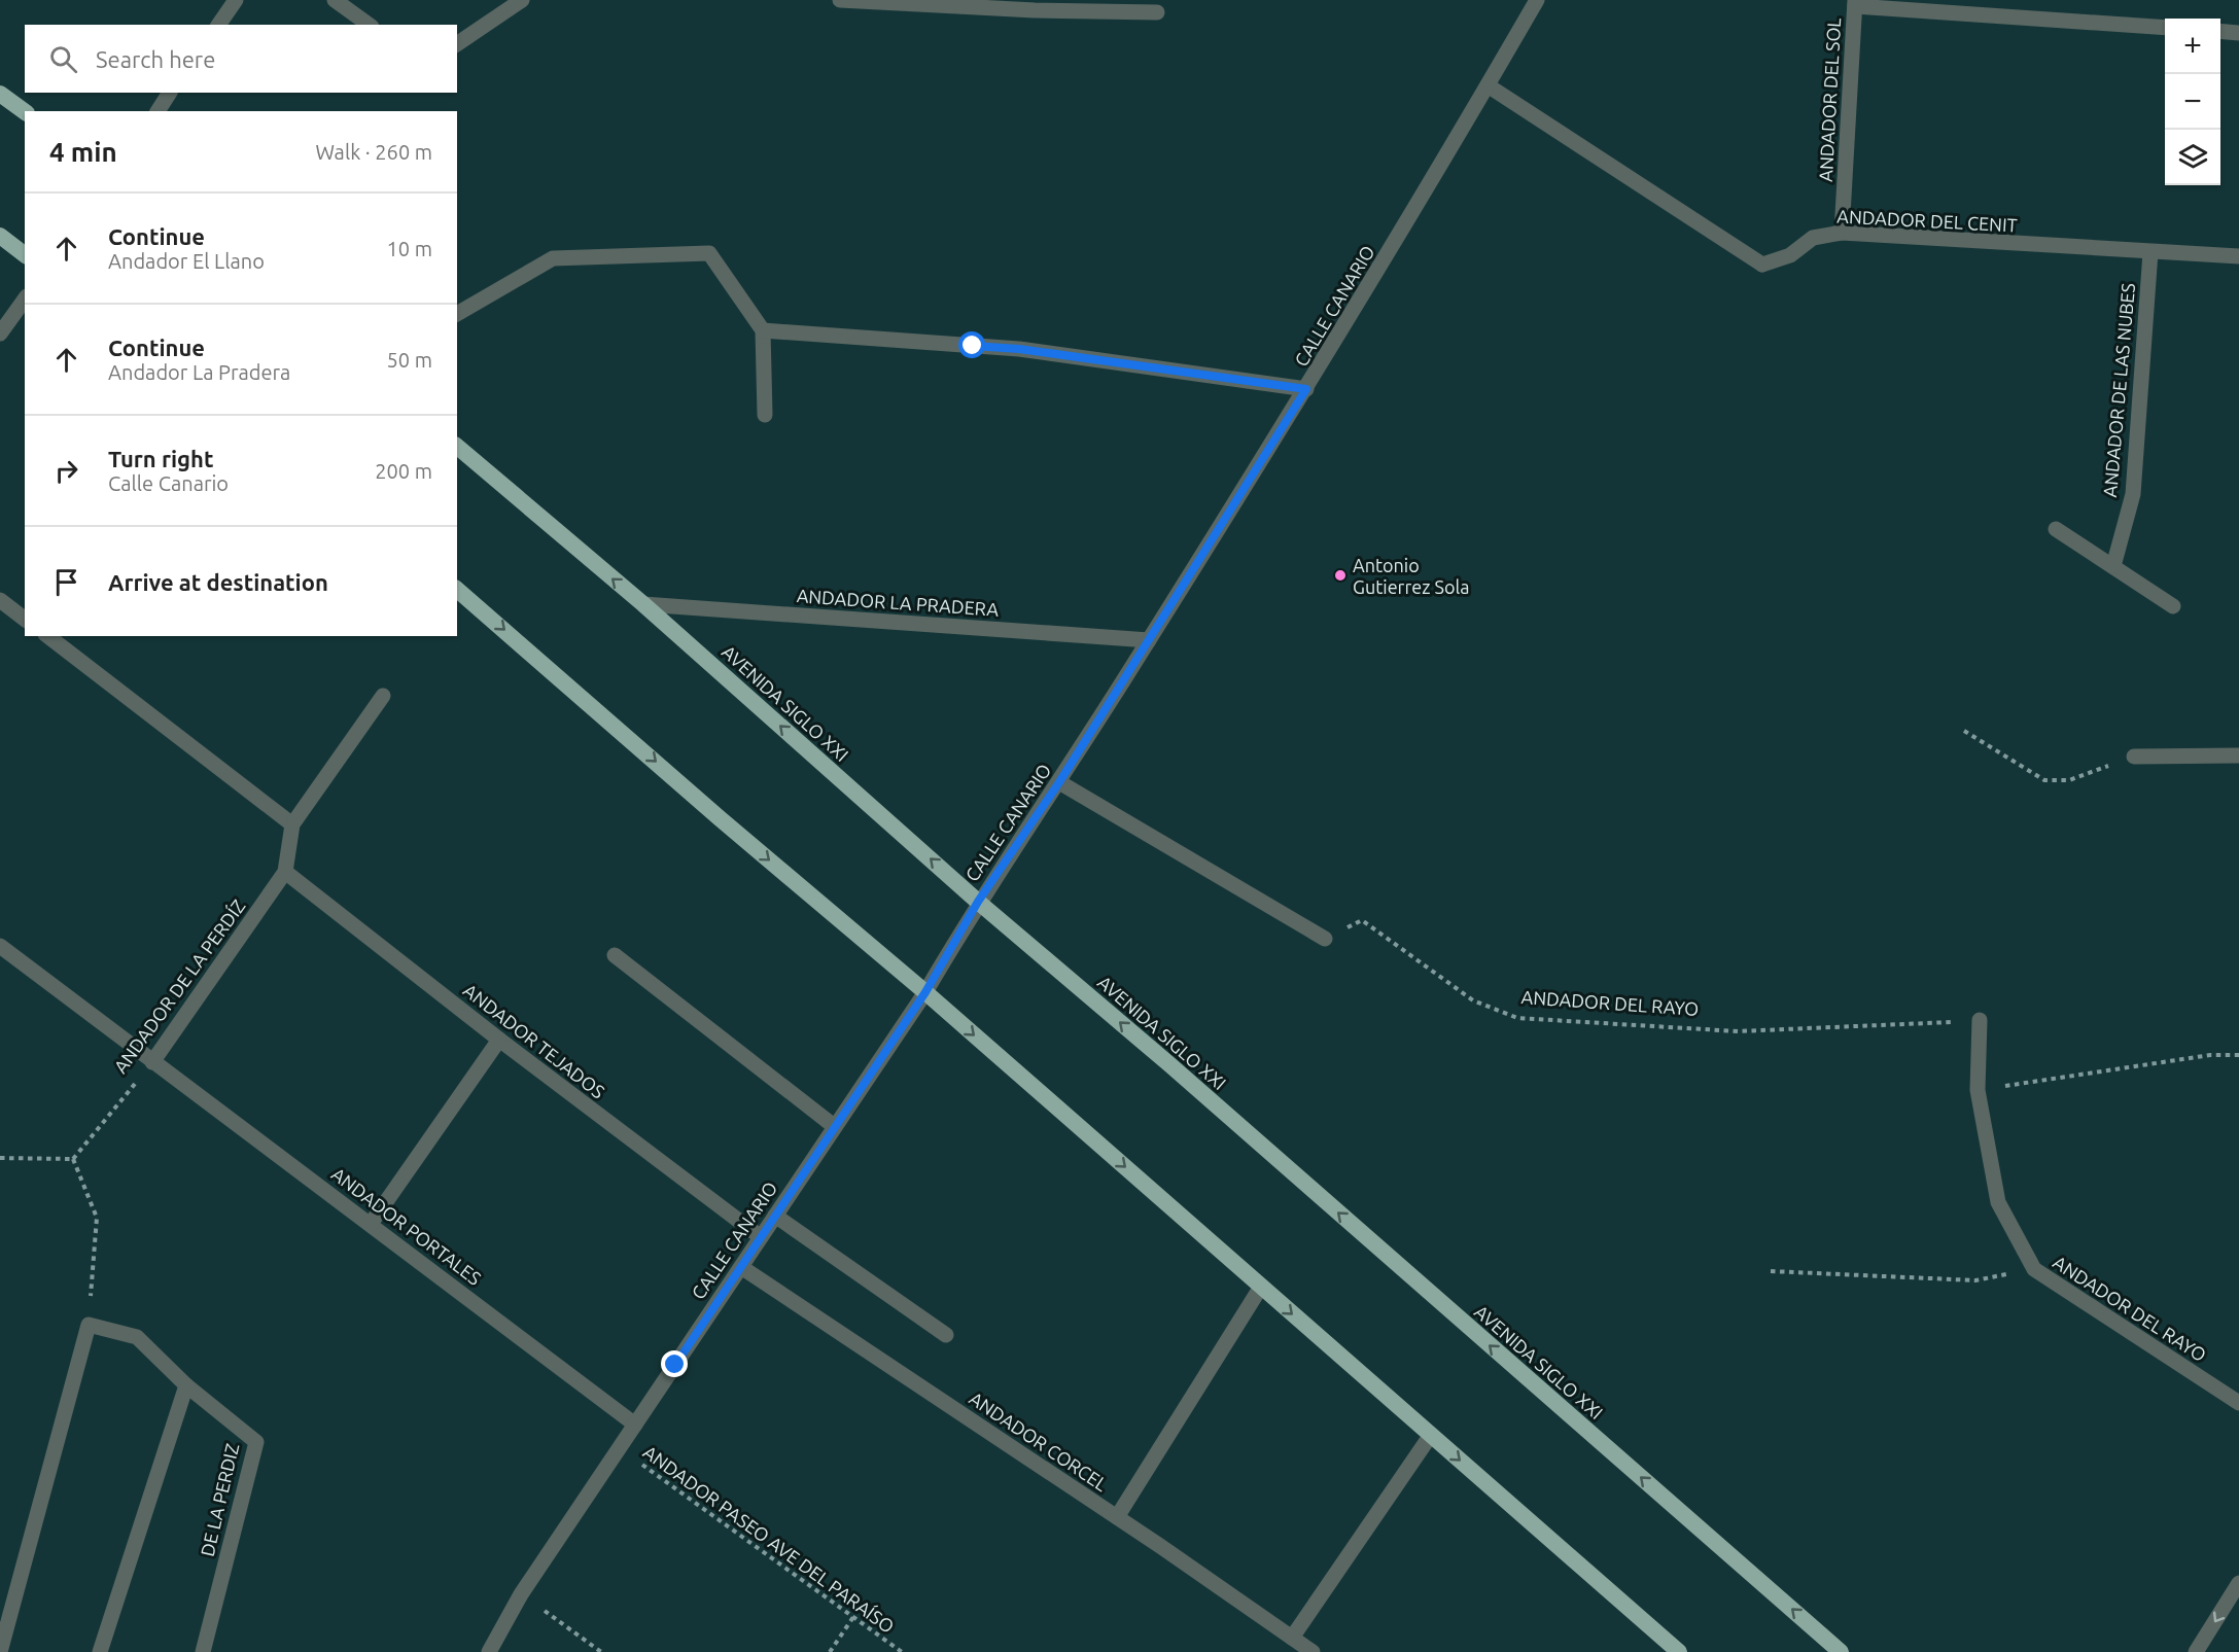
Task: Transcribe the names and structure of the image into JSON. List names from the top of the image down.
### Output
{
  "streets": {
    "highway": ["AVENIDA SIGLO XXI"],
    "street": [
      "ANDADOR DEL SOL",
      "ANDADOR DEL CENIT",
      "CALLE CANARIO",
      "ANDADOR DE LAS NUBES",
      "ANDADOR LA PRADERA",
      "ANDADOR DE LA PERDÍZ",
      "ANDADOR DEL RAYO",
      "ANDADOR TEJADOS",
      "ANDADOR PORTALES",
      "ANDADOR CORCEL",
      "DE LA PERDIZ"
    ],
    "path": ["ANDADOR PASEO AVE DEL PARAÍSO"]
  },
  "crossings": [
    ["ANDADOR DEL SOL", "ANDADOR DEL CENIT"],
    ["ANDADOR DEL CENIT", "CALLE CANARIO"],
    ["ANDADOR DEL CENIT", "ANDADOR DE LAS NUBES"],
    ["CALLE CANARIO", "ANDADOR LA PRADERA"],
    ["CALLE CANARIO", "AVENIDA SIGLO XXI"],
    ["CALLE CANARIO", "ANDADOR TEJADOS"],
    ["CALLE CANARIO", "ANDADOR PORTALES"],
    ["CALLE CANARIO", "ANDADOR CORCEL"],
    ["CALLE CANARIO", "ANDADOR PASEO AVE DEL PARAÍSO"],
    ["ANDADOR LA PRADERA", "AVENIDA SIGLO XXI"],
    ["ANDADOR DE LA PERDÍZ", "ANDADOR TEJADOS"],
    ["ANDADOR DE LA PERDÍZ", "ANDADOR PORTALES"]
  ],
  "places": ["Antonio Gutierrez Sola"],
  "page": {
    "map_buttons": ["+", "−"],
    "search": "Search here",
    "heading": ["4 min", "Walk · 260 m"],
    "list": [
      ["Continue", "Andador El Llano", "10 m"],
      ["Continue", "Andador La Pradera", "50 m"],
      ["Turn right", "Calle Canario", "200 m"],
      "Arrive at destination"
    ]
  }
}
